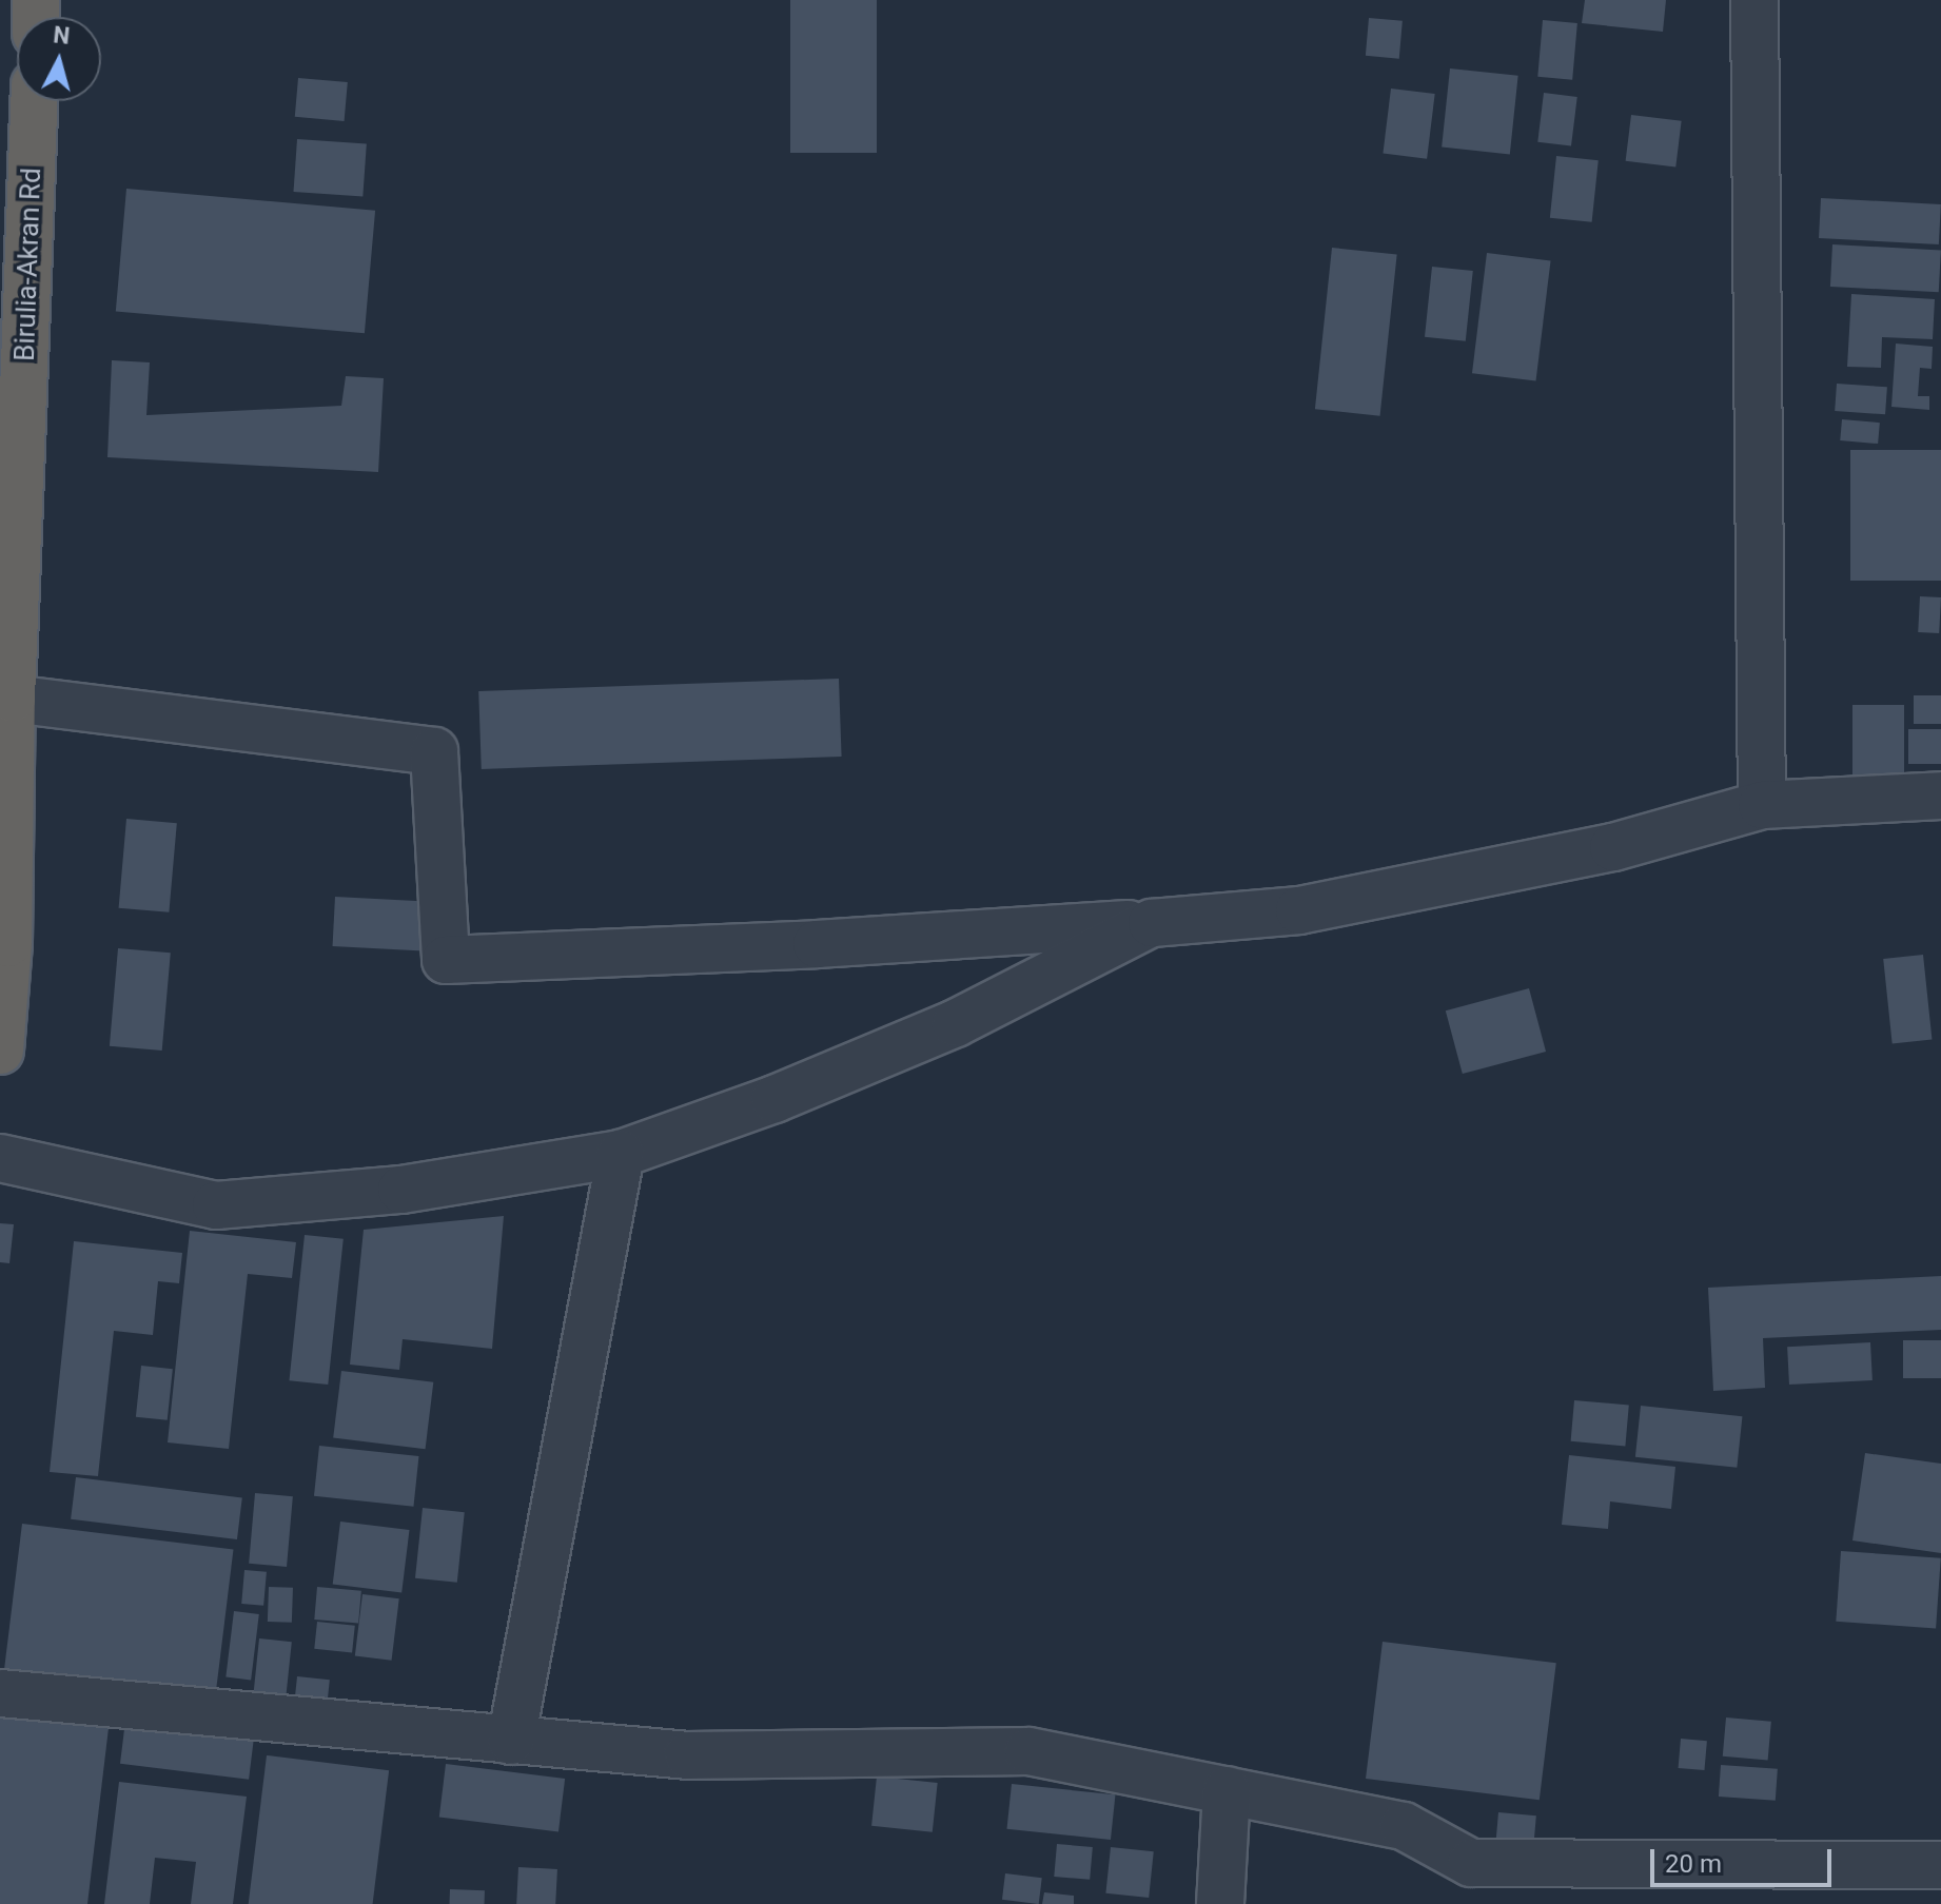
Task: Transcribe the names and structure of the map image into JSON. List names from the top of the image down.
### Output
{
  "streets": {
    "highway": ["Birulia-Akran Rd"]
  },
  "scale_bar": "20 m",
  "north": "top"
}
